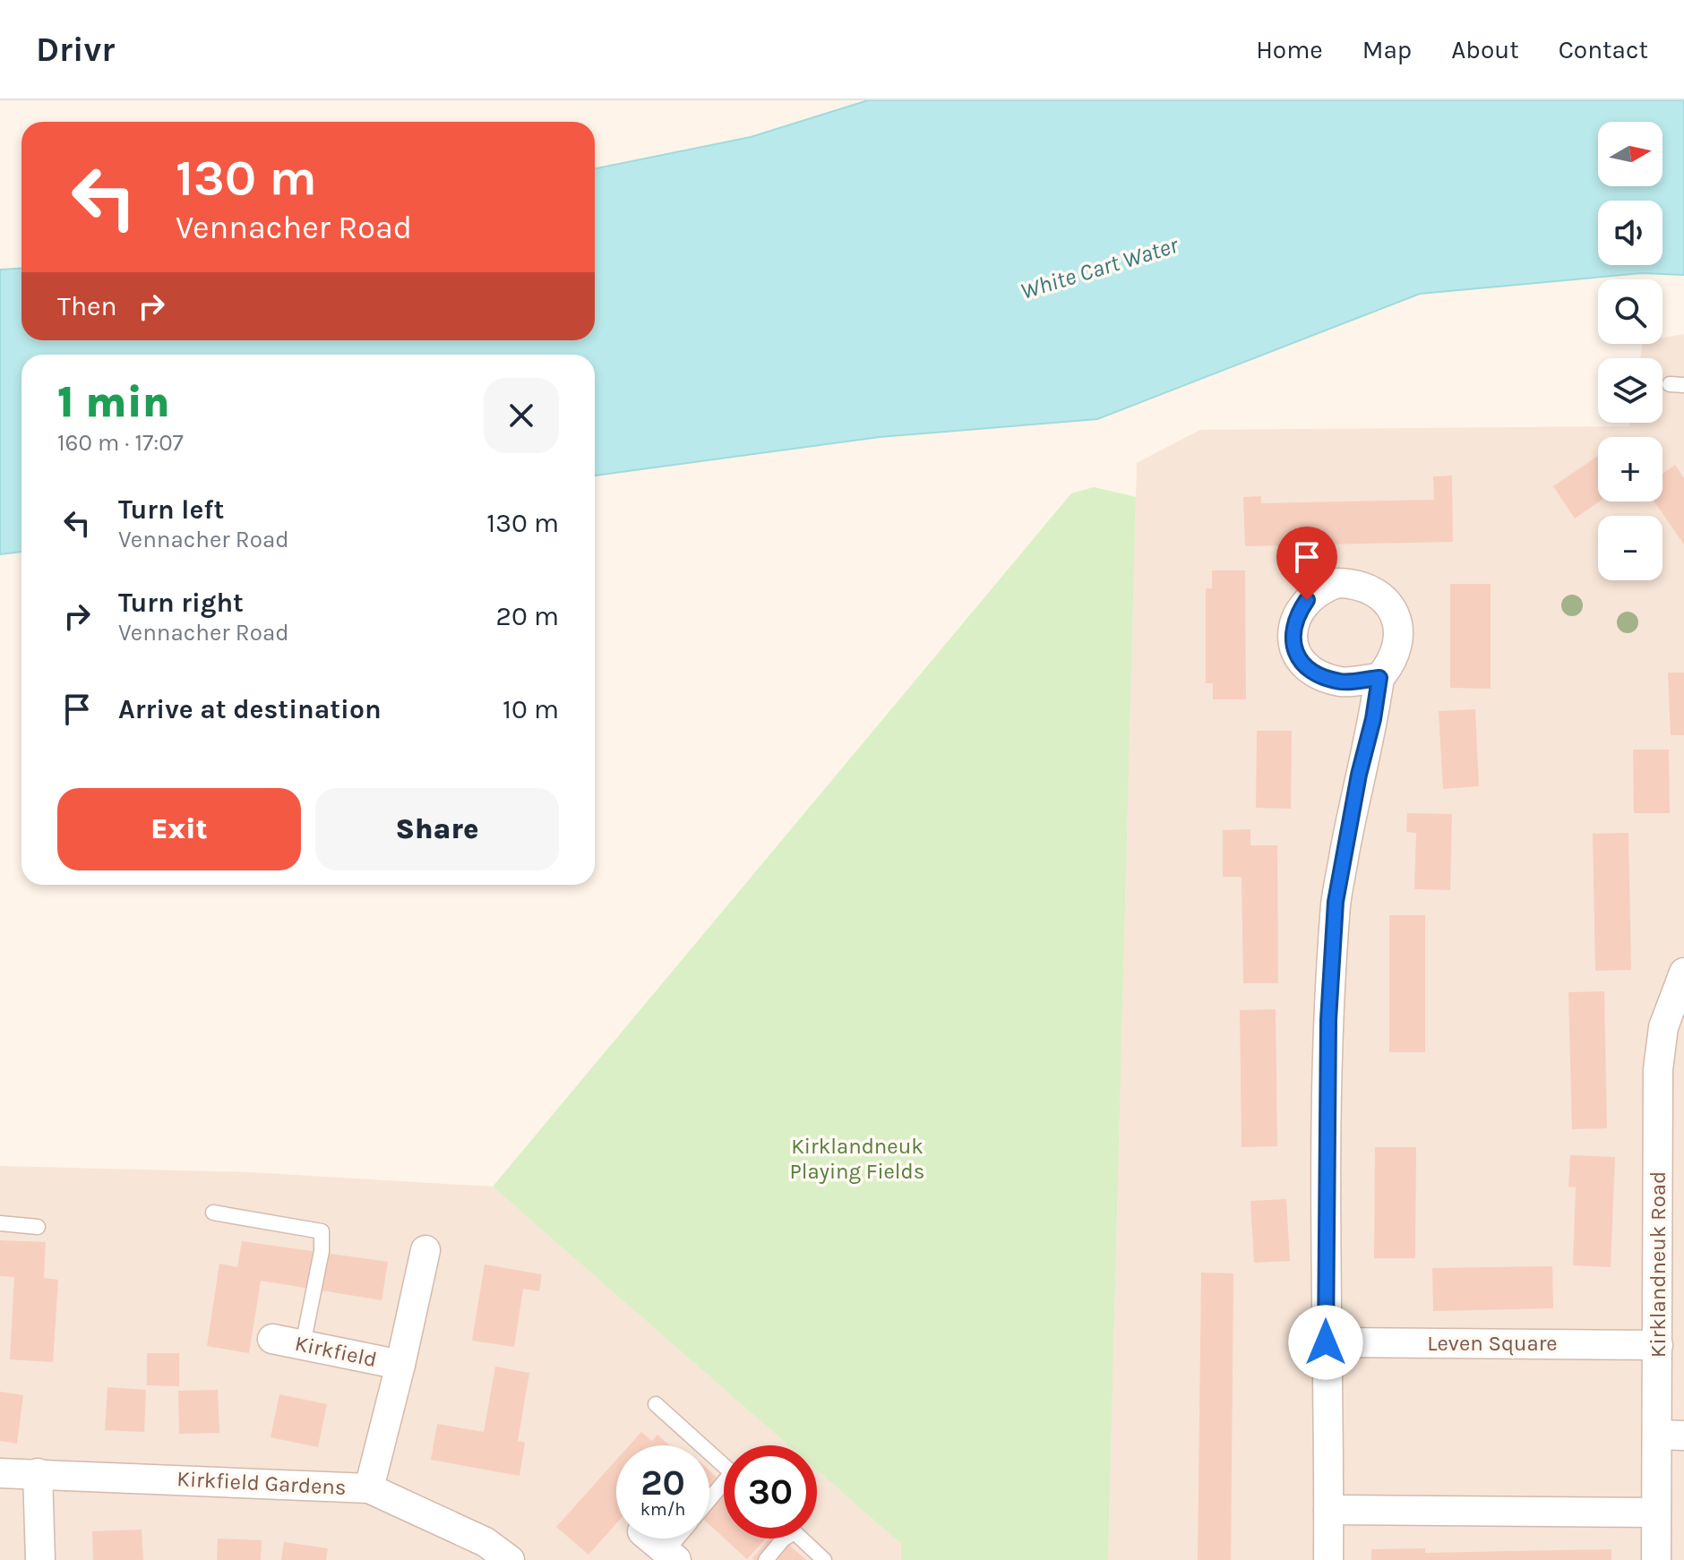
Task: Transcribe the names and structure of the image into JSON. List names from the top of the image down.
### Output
{
  "streets": {
    "street": [
      "Kirklandneuk Road",
      "Leven Square",
      "Kirkfield",
      "Kirkfield Gardens"
    ]
  },
  "crossings": [
    ["Kirklandneuk Road", "Leven Square"],
    ["Kirkfield", "Kirkfield Gardens"]
  ],
  "water": ["White Cart Water"],
  "parks": ["Kirklandneuk Playing Fields"],
  "north": "right",
  "page": {
    "header": "Drivr",
    "nav": [
      "Home",
      "Map",
      "About",
      "Contact"
    ],
    "map_buttons": ["+", "−"],
    "turn": ["130 m", "Vennacher Road"],
    "then": "Then",
    "heading": ["1 min", "160 m · 17:07"],
    "list": [
      {
        "name": "Turn left",
        "note": "Vennacher Road",
        "value": "130 m"
      },
      {
        "name": "Turn right",
        "note": "Vennacher Road",
        "value": "20 m"
      },
      {
        "name": "Arrive at destination",
        "value": "10 m"
      }
    ],
    "buttons": ["Exit", "Share"],
    "speed": "20 km/h",
    "limit": "30"
  }
}
